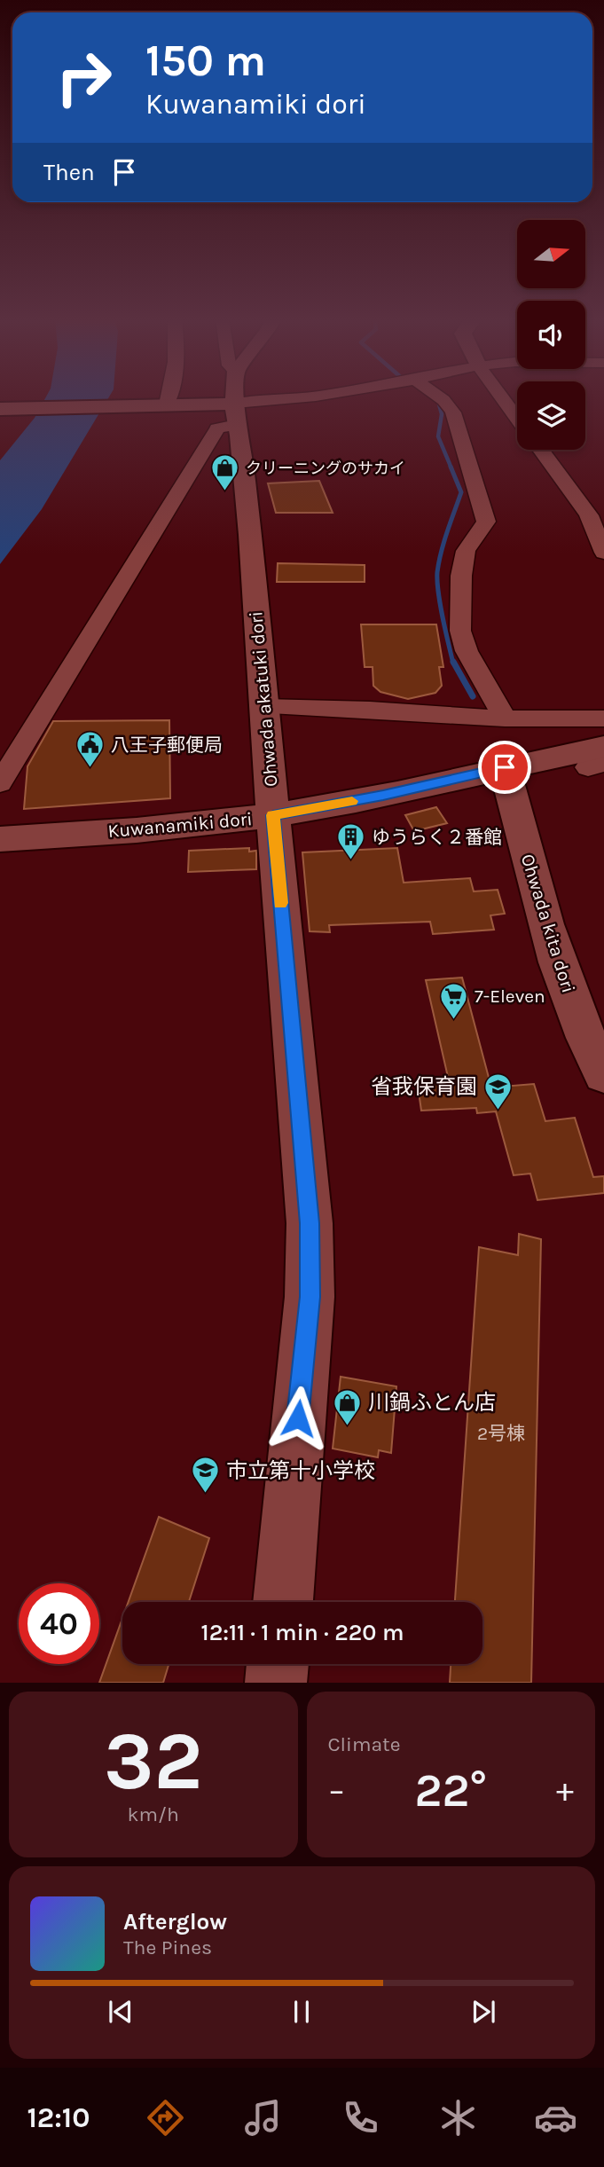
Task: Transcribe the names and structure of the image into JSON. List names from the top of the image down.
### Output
{
  "streets": {
    "street": ["Ohwada akatuki dori", "Kuwanamiki dori", "Ohwada kita dori"]
  },
  "crossings": [
    ["Ohwada akatuki dori", "Kuwanamiki dori"],
    ["Kuwanamiki dori", "Ohwada kita dori"]
  ],
  "places": {
    "shop": ["クリーニングのサカイ", "川鍋ふとん店"],
    "public building": ["八王子郵便局"],
    "building": ["ゆうらく２番館"],
    "supermarket": ["7-Eleven"],
    "school or university": ["省我保育園", "市立第十小学校"]
  },
  "house_numbers": ["2号棟"],
  "north": "right",
  "page": {
    "turn": ["150 m", "Kuwanamiki dori"],
    "then": "Then",
    "limit": "40",
    "trip": "12:11 · 1 min · 220 m",
    "tile": [
      ["32", "km/h"],
      "Climate"
    ],
    "heat": ["−", "22°", "+"],
    "song": ["Afterglow", "The Pines"],
    "tabs": "12:10"
  }
}
